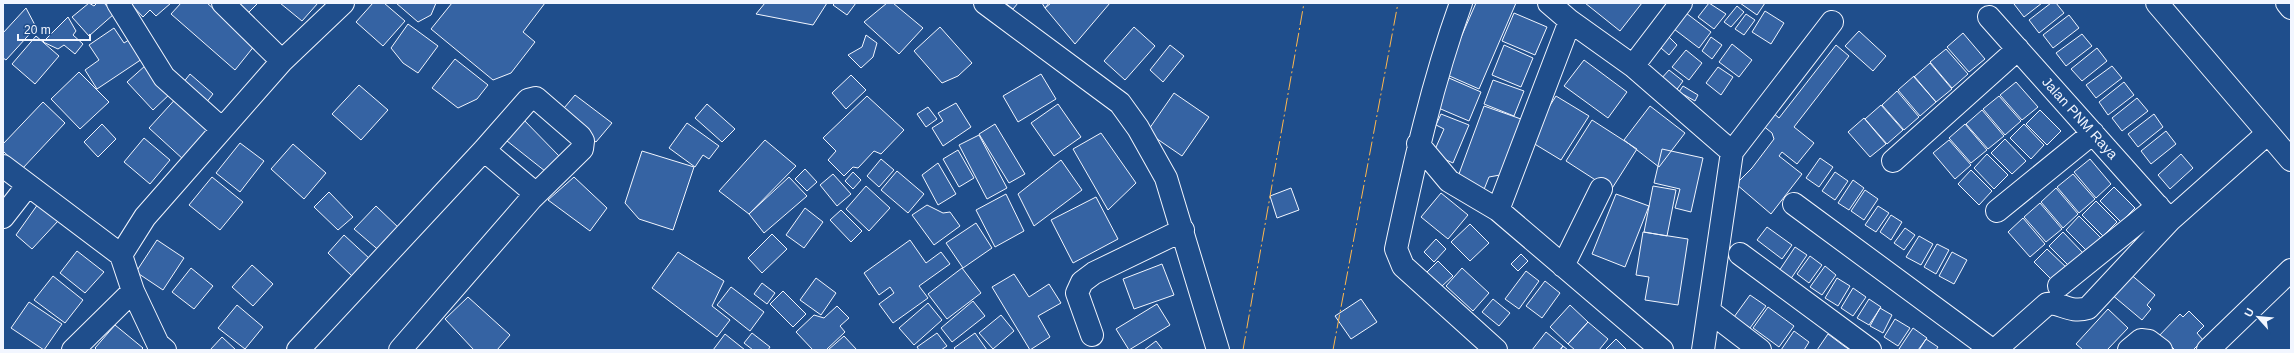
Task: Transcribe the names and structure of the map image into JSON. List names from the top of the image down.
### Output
{
  "streets": {
    "street": ["Jalan PNM Raya"]
  },
  "scale_bar": "20 m",
  "north": "top left"
}
